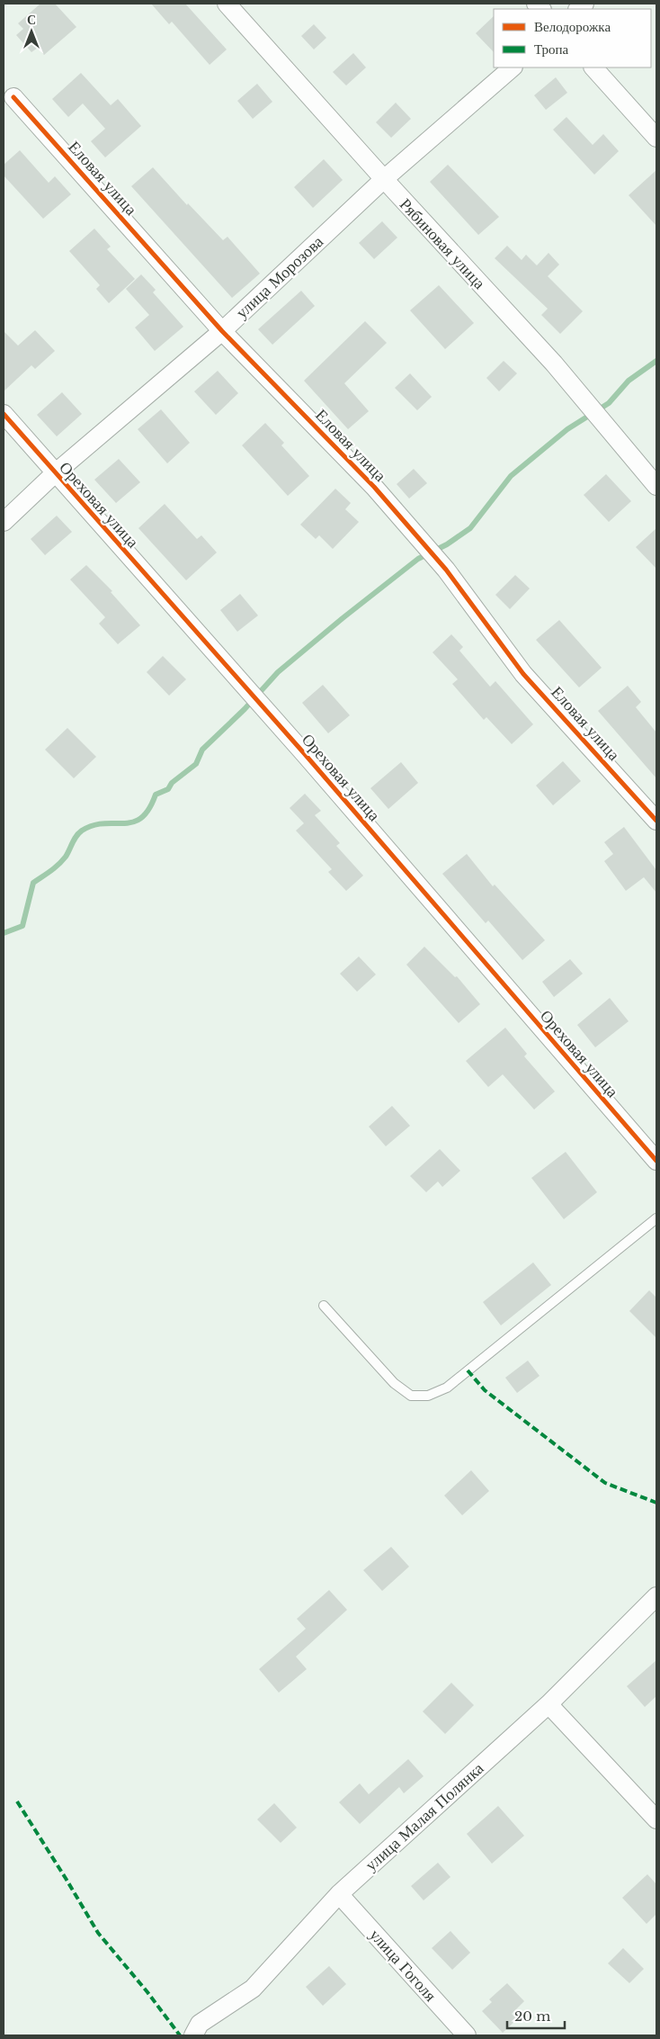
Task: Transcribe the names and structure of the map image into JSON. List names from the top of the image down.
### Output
{
  "streets": {
    "street": [
      "Еловая улица",
      "Рябиновая улица",
      "улица Морозова",
      "Ореховая улица",
      "улица Малая Полянка",
      "улица Гоголя"
    ]
  },
  "crossings": [
    ["Еловая улица", "улица Морозова"],
    ["Рябиновая улица", "улица Морозова"],
    ["улица Морозова", "Ореховая улица"],
    ["улица Малая Полянка", "улица Гоголя"]
  ],
  "legend": ["Велодорожка", "Тропа"],
  "scale_bar": "20 m",
  "north": "top"
}
